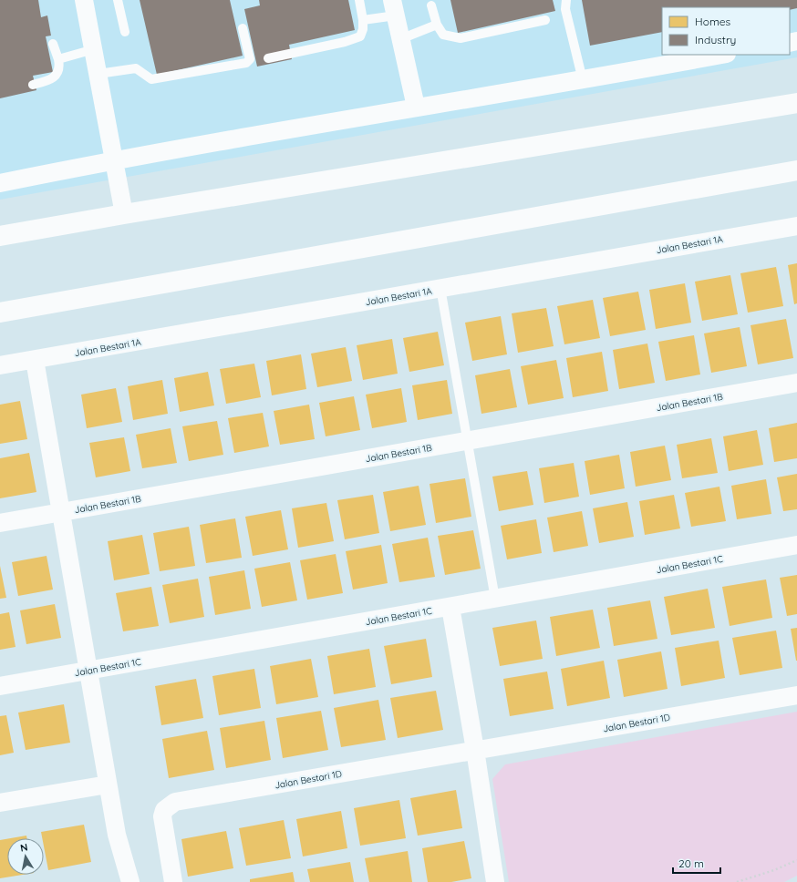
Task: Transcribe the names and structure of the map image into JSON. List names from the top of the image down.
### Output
{
  "streets": {
    "street": [
      "Jalan Bestari 1A",
      "Jalan Bestari 1B",
      "Jalan Bestari 1C",
      "Jalan Bestari 1D"
    ]
  },
  "legend": ["Homes", "Industry"],
  "scale_bar": "20 m",
  "north": "top"
}
